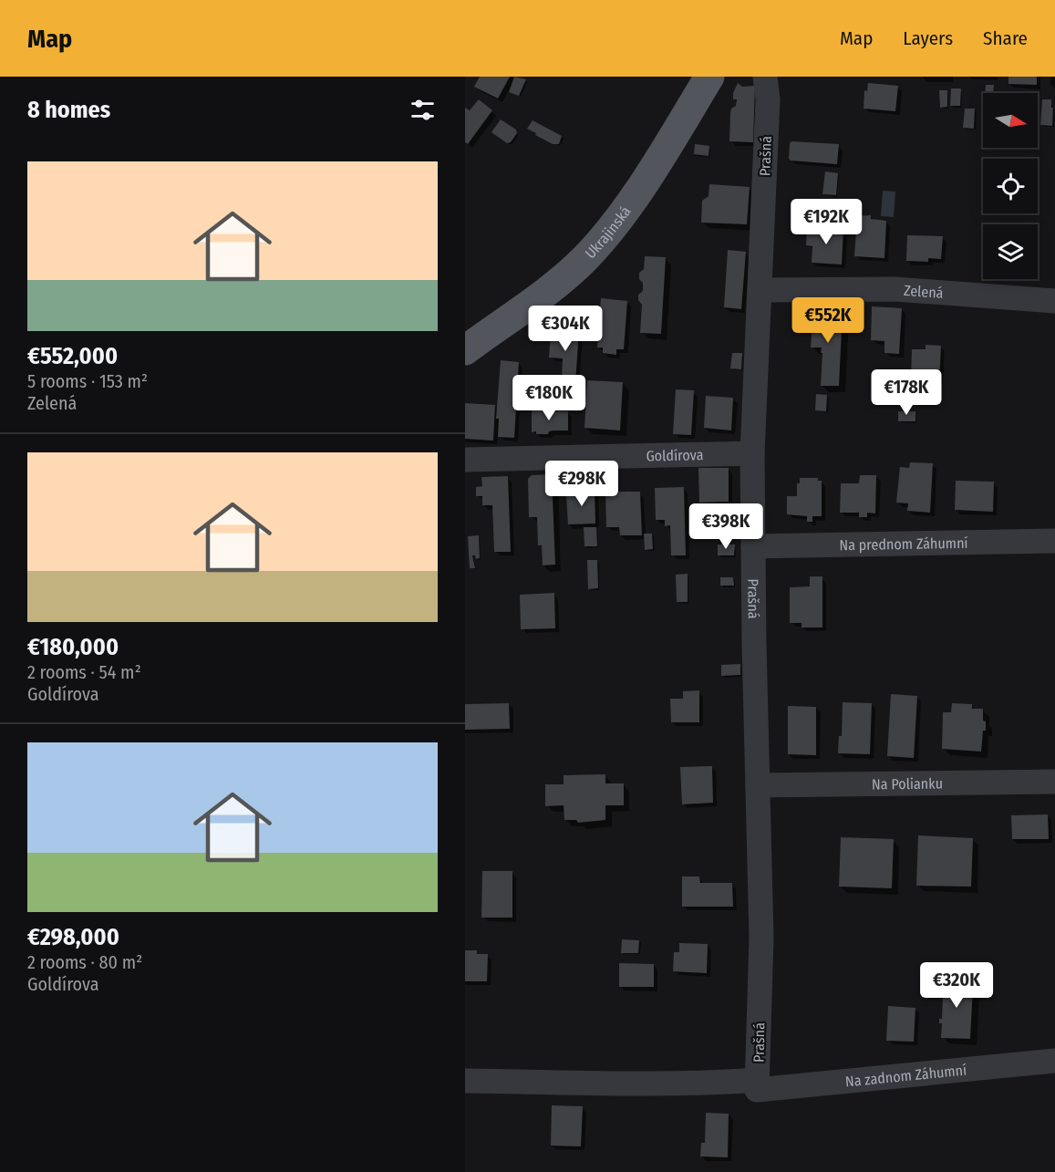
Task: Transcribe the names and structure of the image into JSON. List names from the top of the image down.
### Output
{
  "streets": {
    "main road": ["Ukrajinská"],
    "street": [
      "Prašná",
      "Zelená",
      "Goldírova",
      "Na prednom Záhumní",
      "Na Polianku",
      "Na zadnom Záhumní"
    ]
  },
  "crossings": [
    ["Prašná", "Zelená"],
    ["Prašná", "Goldírova"],
    ["Prašná", "Na prednom Záhumní"],
    ["Prašná", "Na Polianku"],
    ["Prašná", "Na zadnom Záhumní"]
  ],
  "north": "right",
  "page": {
    "header": "Map",
    "nav": ["Map", "Layers", "Share"],
    "heading": "8 homes",
    "list": [
      {
        "name": "€552,000",
        "note": "5 rooms · 153 m² · Zelená"
      },
      {
        "name": "€180,000",
        "note": "2 rooms · 54 m² · Goldírova"
      },
      {
        "name": "€298,000",
        "note": "2 rooms · 80 m² · Goldírova"
      }
    ],
    "price": [
      "€192K",
      "€552K",
      "€304K",
      "€178K",
      "€180K",
      "€298K",
      "€398K",
      "€320K"
    ]
  }
}
